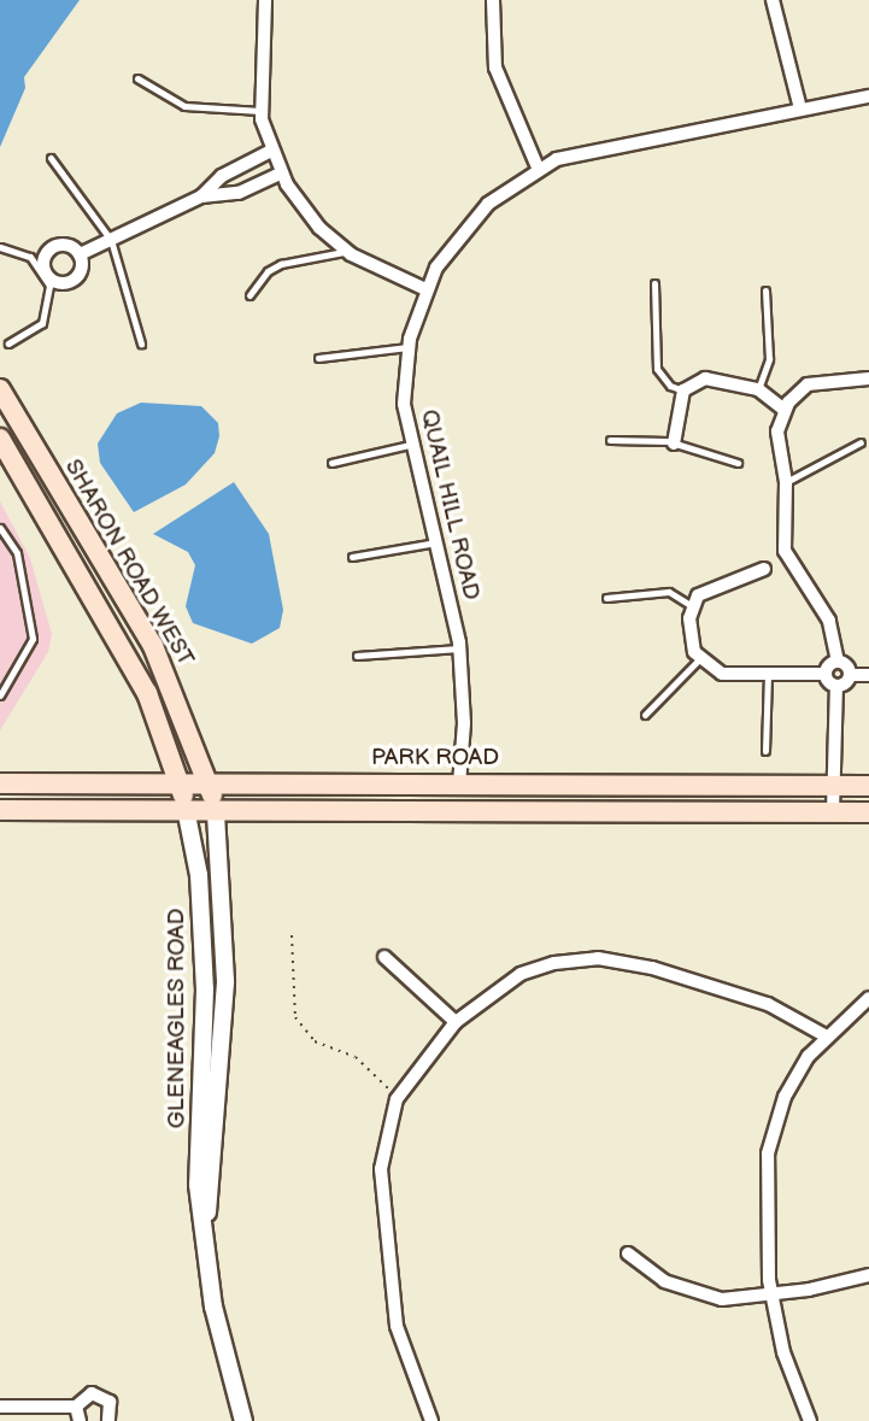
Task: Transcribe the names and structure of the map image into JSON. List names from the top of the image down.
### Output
{
  "streets": {
    "main road": ["SHARON ROAD WEST", "PARK ROAD"],
    "street": ["QUAIL HILL ROAD", "GLENEAGLES ROAD"]
  },
  "crossings": [
    ["QUAIL HILL ROAD", "PARK ROAD"],
    ["SHARON ROAD WEST", "PARK ROAD"],
    ["SHARON ROAD WEST", "GLENEAGLES ROAD"]
  ]
}
